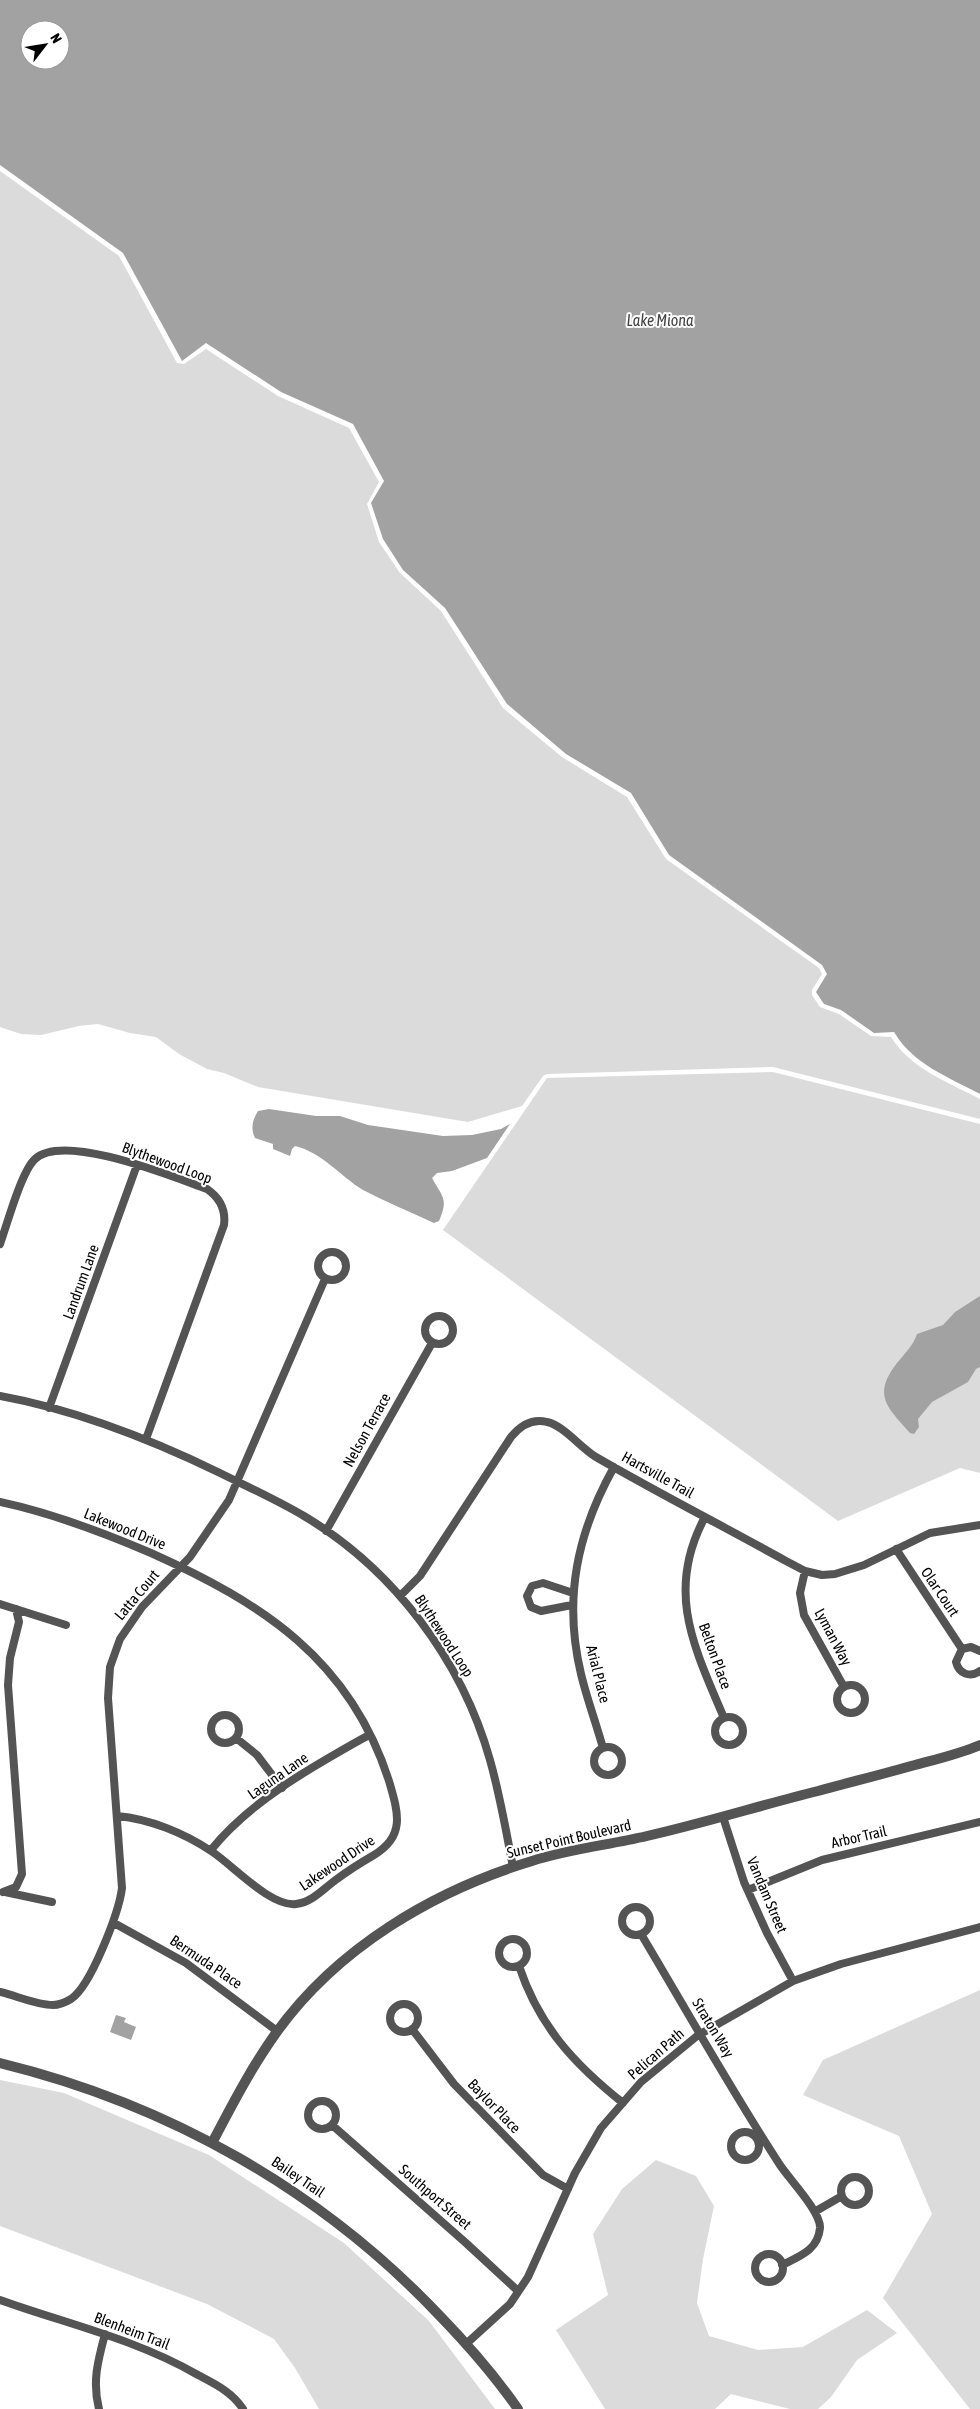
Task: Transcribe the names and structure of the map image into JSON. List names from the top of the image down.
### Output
{
  "streets": {
    "street": [
      "Blythewood Loop",
      "Landrum Lane",
      "Nelson Terrace",
      "Hartsville Trail",
      "Lakewood Drive",
      "Olar Court",
      "Latta Court",
      "Lyman Way",
      "Belton Place",
      "Arial Place",
      "Laguna Lane",
      "Arbor Trail",
      "Sunset Point Boulevard",
      "Vandam Street",
      "Bermuda Place",
      "Straton Way",
      "Pelican Path",
      "Baylor Place",
      "Bailey Trail",
      "Southport Street",
      "Blenheim Trail"
    ]
  },
  "crossings": [
    ["Blythewood Loop", "Landrum Lane"],
    ["Blythewood Loop", "Nelson Terrace"],
    ["Blythewood Loop", "Hartsville Trail"],
    ["Blythewood Loop", "Latta Court"],
    ["Blythewood Loop", "Sunset Point Boulevard"],
    ["Hartsville Trail", "Olar Court"],
    ["Hartsville Trail", "Lyman Way"],
    ["Hartsville Trail", "Belton Place"],
    ["Hartsville Trail", "Arial Place"],
    ["Lakewood Drive", "Latta Court"],
    ["Lakewood Drive", "Laguna Lane"],
    ["Latta Court", "Bermuda Place"],
    ["Arbor Trail", "Vandam Street"],
    ["Sunset Point Boulevard", "Vandam Street"],
    ["Sunset Point Boulevard", "Bermuda Place"],
    ["Sunset Point Boulevard", "Bailey Trail"],
    ["Vandam Street", "Pelican Path"],
    ["Straton Way", "Pelican Path"],
    ["Pelican Path", "Baylor Place"],
    ["Pelican Path", "Bailey Trail"],
    ["Pelican Path", "Southport Street"]
  ],
  "water": ["Lake Miona"],
  "north": "top right"
}
